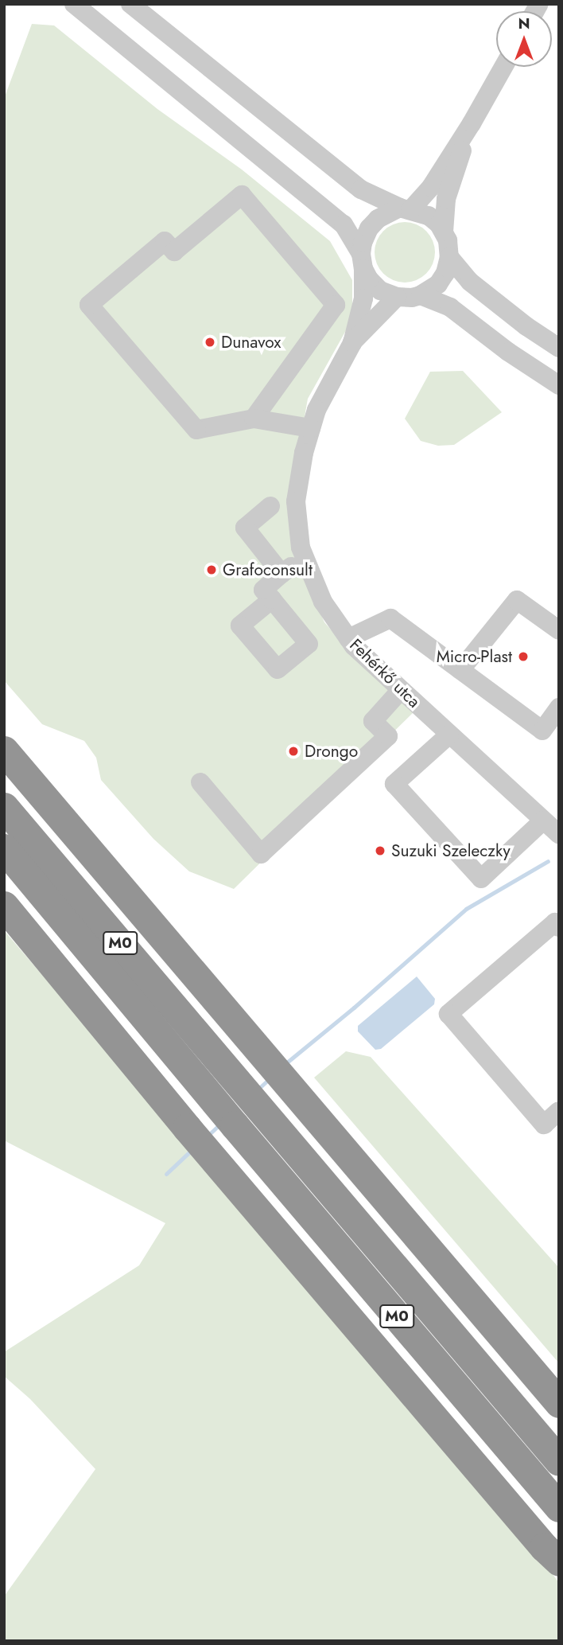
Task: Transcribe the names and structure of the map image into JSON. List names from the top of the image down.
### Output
{
  "streets": {
    "highway": ["M0"],
    "street": ["Fehérkő utca"]
  },
  "places": [
    "Dunavox",
    "Grafoconsult",
    "Micro-Plast",
    "Drongo",
    "Suzuki Szeleczky"
  ],
  "north": "top"
}
